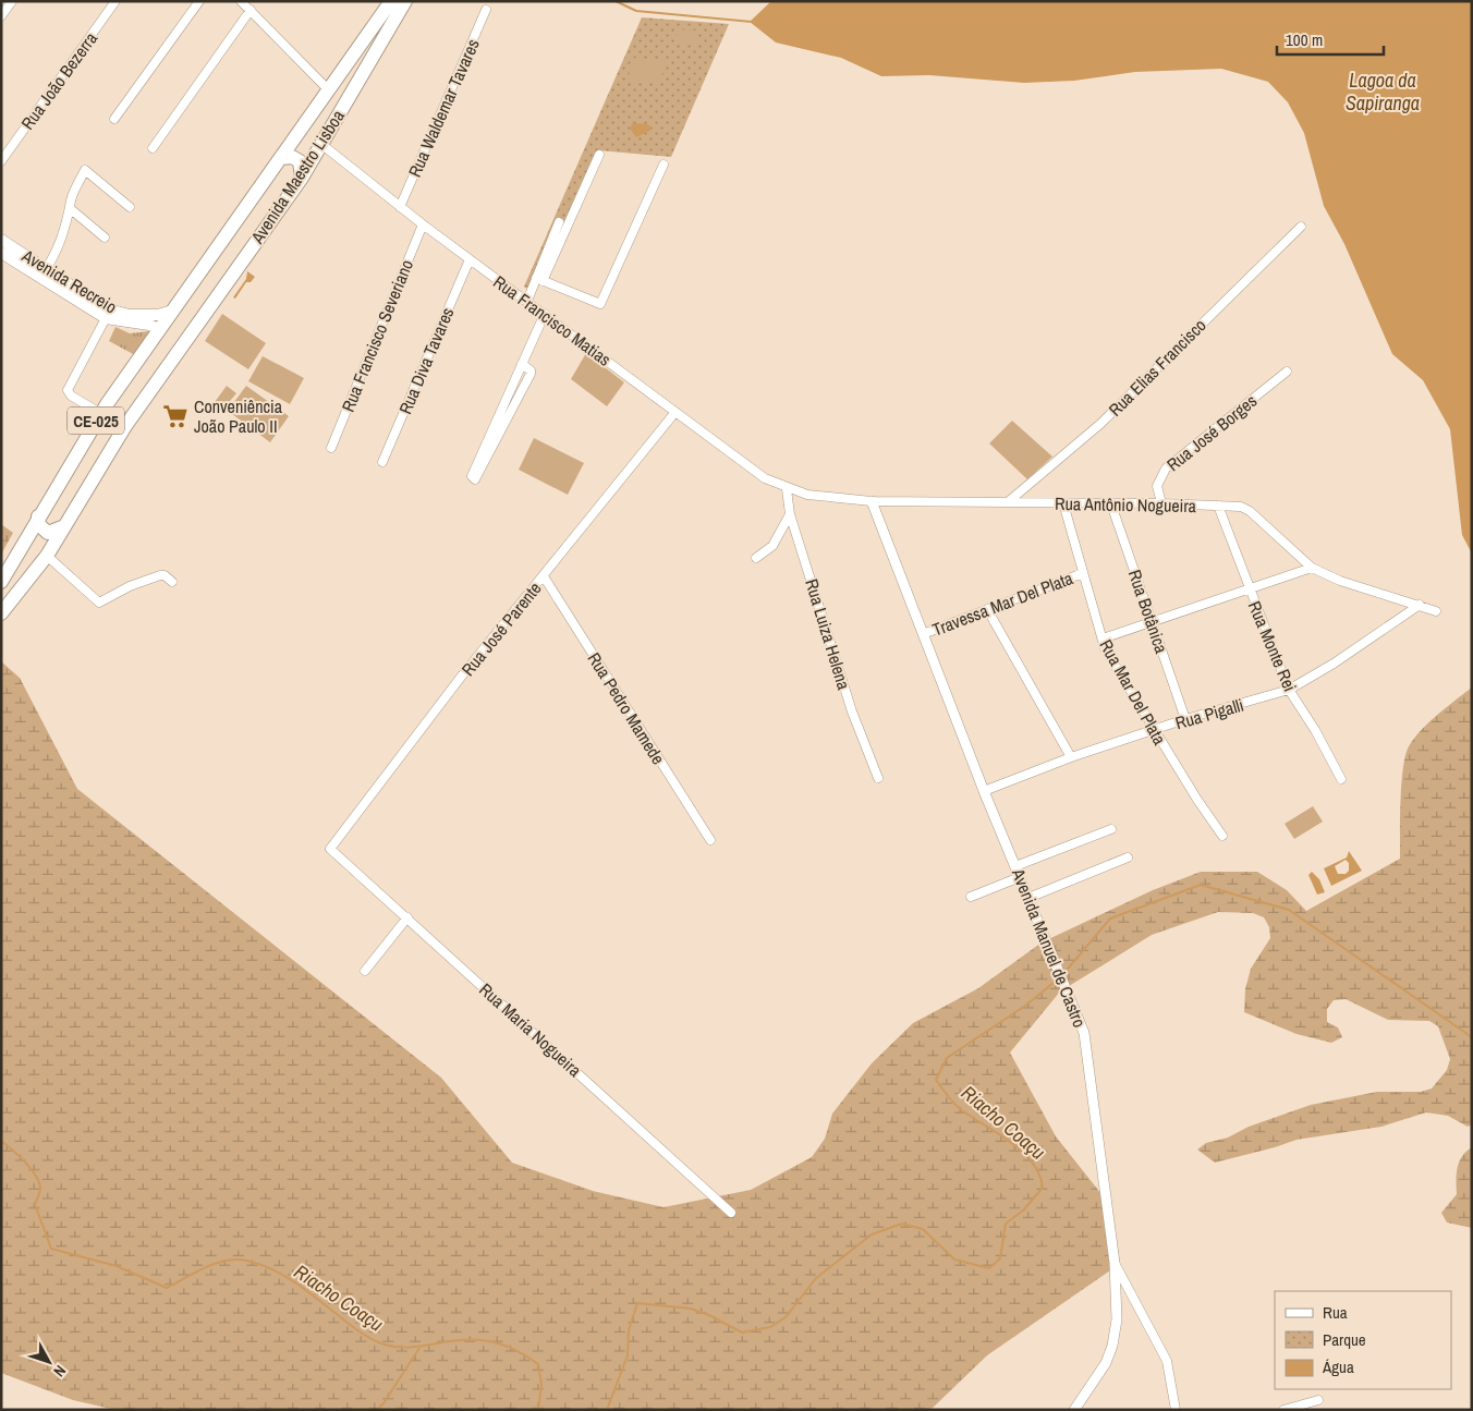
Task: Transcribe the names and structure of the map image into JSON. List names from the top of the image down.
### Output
{
  "streets": {
    "highway": ["Avenida Maestro Lisboa", "CE-025"],
    "main road": ["Avenida Recreio"],
    "street": [
      "Rua João Bezerra",
      "Rua Waldemar Tavares",
      "Rua Francisco Matias",
      "Rua Francisco Severiano",
      "Rua Diva Tavares",
      "Rua Elias Francisco",
      "Rua José Borges",
      "Rua Antônio Nogueira",
      "Travessa Mar Del Plata",
      "Rua Botânica",
      "Rua José Parente",
      "Rua Luiza Helena",
      "Rua Monte Rei",
      "Rua Mar Del Plata",
      "Rua Pedro Mamede",
      "Rua Pigalli",
      "Avenida Manuel de Castro",
      "Rua Maria Nogueira"
    ]
  },
  "crossings": [
    ["Rua Waldemar Tavares", "Rua Francisco Matias"],
    ["Avenida Maestro Lisboa", "Avenida Recreio"],
    ["Avenida Maestro Lisboa", "Rua Francisco Matias"],
    ["Avenida Maestro Lisboa", "CE-025"],
    ["Avenida Recreio", "CE-025"],
    ["Rua Francisco Matias", "Rua Francisco Severiano"],
    ["Rua Francisco Matias", "Rua Diva Tavares"],
    ["Rua Francisco Matias", "Rua Antônio Nogueira"],
    ["Rua Francisco Matias", "Rua José Parente"],
    ["Rua Francisco Matias", "Rua Luiza Helena"],
    ["Rua Elias Francisco", "Rua Antônio Nogueira"],
    ["Rua José Borges", "Rua Antônio Nogueira"],
    ["Rua Antônio Nogueira", "Rua Botânica"],
    ["Rua Antônio Nogueira", "Rua Luiza Helena"],
    ["Rua Antônio Nogueira", "Rua Monte Rei"],
    ["Rua Antônio Nogueira", "Rua Mar Del Plata"],
    ["Rua Antônio Nogueira", "Rua Pigalli"],
    ["Rua Antônio Nogueira", "Avenida Manuel de Castro"],
    ["Travessa Mar Del Plata", "Rua Mar Del Plata"],
    ["Travessa Mar Del Plata", "Avenida Manuel de Castro"],
    ["Rua Botânica", "Rua Pigalli"],
    ["Rua José Parente", "Rua Pedro Mamede"],
    ["Rua José Parente", "Rua Maria Nogueira"],
    ["Rua Monte Rei", "Rua Pigalli"],
    ["Rua Mar Del Plata", "Rua Pigalli"],
    ["Rua Pigalli", "Avenida Manuel de Castro"]
  ],
  "water": ["Lagoa da Sapiranga", "Riacho Coaçu"],
  "places": {
    "supermarket": ["Conveniência João Paulo II"]
  },
  "legend": ["Rua", "Parque", "Água"],
  "scale_bar": "100 m",
  "north": "bottom right"
}
